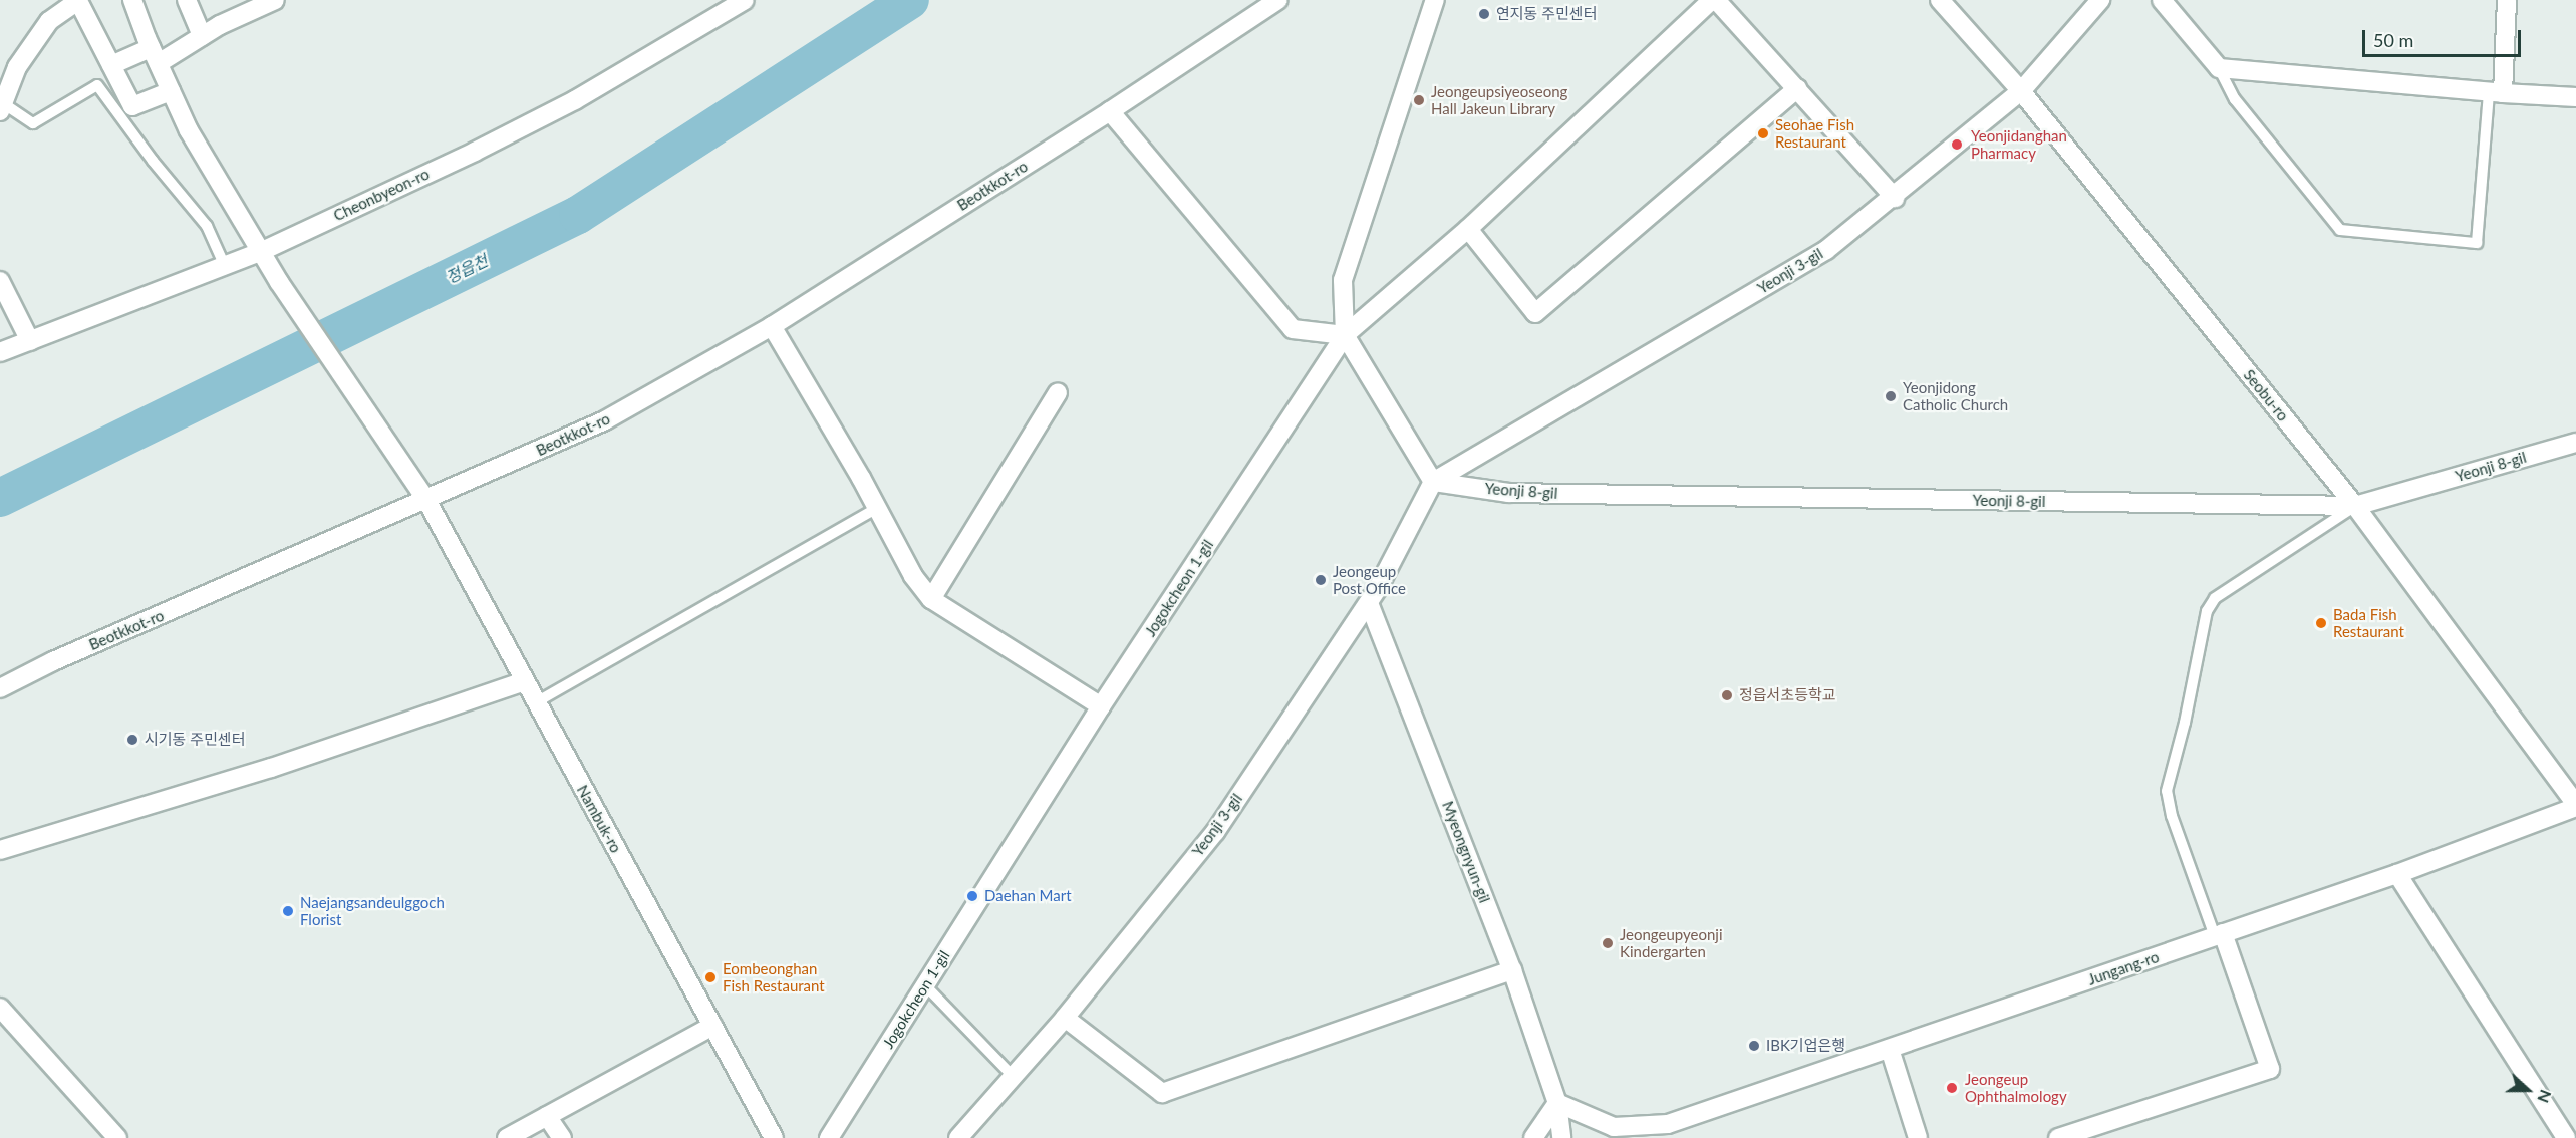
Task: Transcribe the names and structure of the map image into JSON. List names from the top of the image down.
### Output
{
  "streets": {
    "street": [
      "Beotkkot-ro",
      "Cheonbyeon-ro",
      "Yeonji 3-gil",
      "Seobu-ro",
      "Yeonji 8-gil",
      "Jogokcheon 1-gil",
      "Nambuk-ro",
      "Myeongnyun-gil",
      "Jungang-ro"
    ]
  },
  "crossings": [
    ["Beotkkot-ro", "Nambuk-ro"],
    ["Cheonbyeon-ro", "Nambuk-ro"],
    ["Yeonji 3-gil", "Seobu-ro"],
    ["Yeonji 3-gil", "Yeonji 8-gil"],
    ["Yeonji 3-gil", "Myeongnyun-gil"],
    ["Seobu-ro", "Yeonji 8-gil"],
    ["Seobu-ro", "Jungang-ro"]
  ],
  "water": ["정읍천"],
  "places": [
    "연지동 주민센터",
    "Jeongeupsiyeoseong Hall Jakeun Library",
    "Seohae Fish Restaurant",
    "Yeonjidanghan Pharmacy",
    "Yeonjidong Catholic Church",
    "Jeongeup Post Office",
    "Bada Fish Restaurant",
    "정읍서초등학교",
    "시기동 주민센터",
    "Daehan Mart",
    "Naejangsandeulggoch Florist",
    "Jeongeupyeonji Kindergarten",
    "Eombeonghan Fish Restaurant",
    "IBK기업은행",
    "Jeongeup Ophthalmology"
  ],
  "scale_bar": "50 m",
  "north": "right"
}
